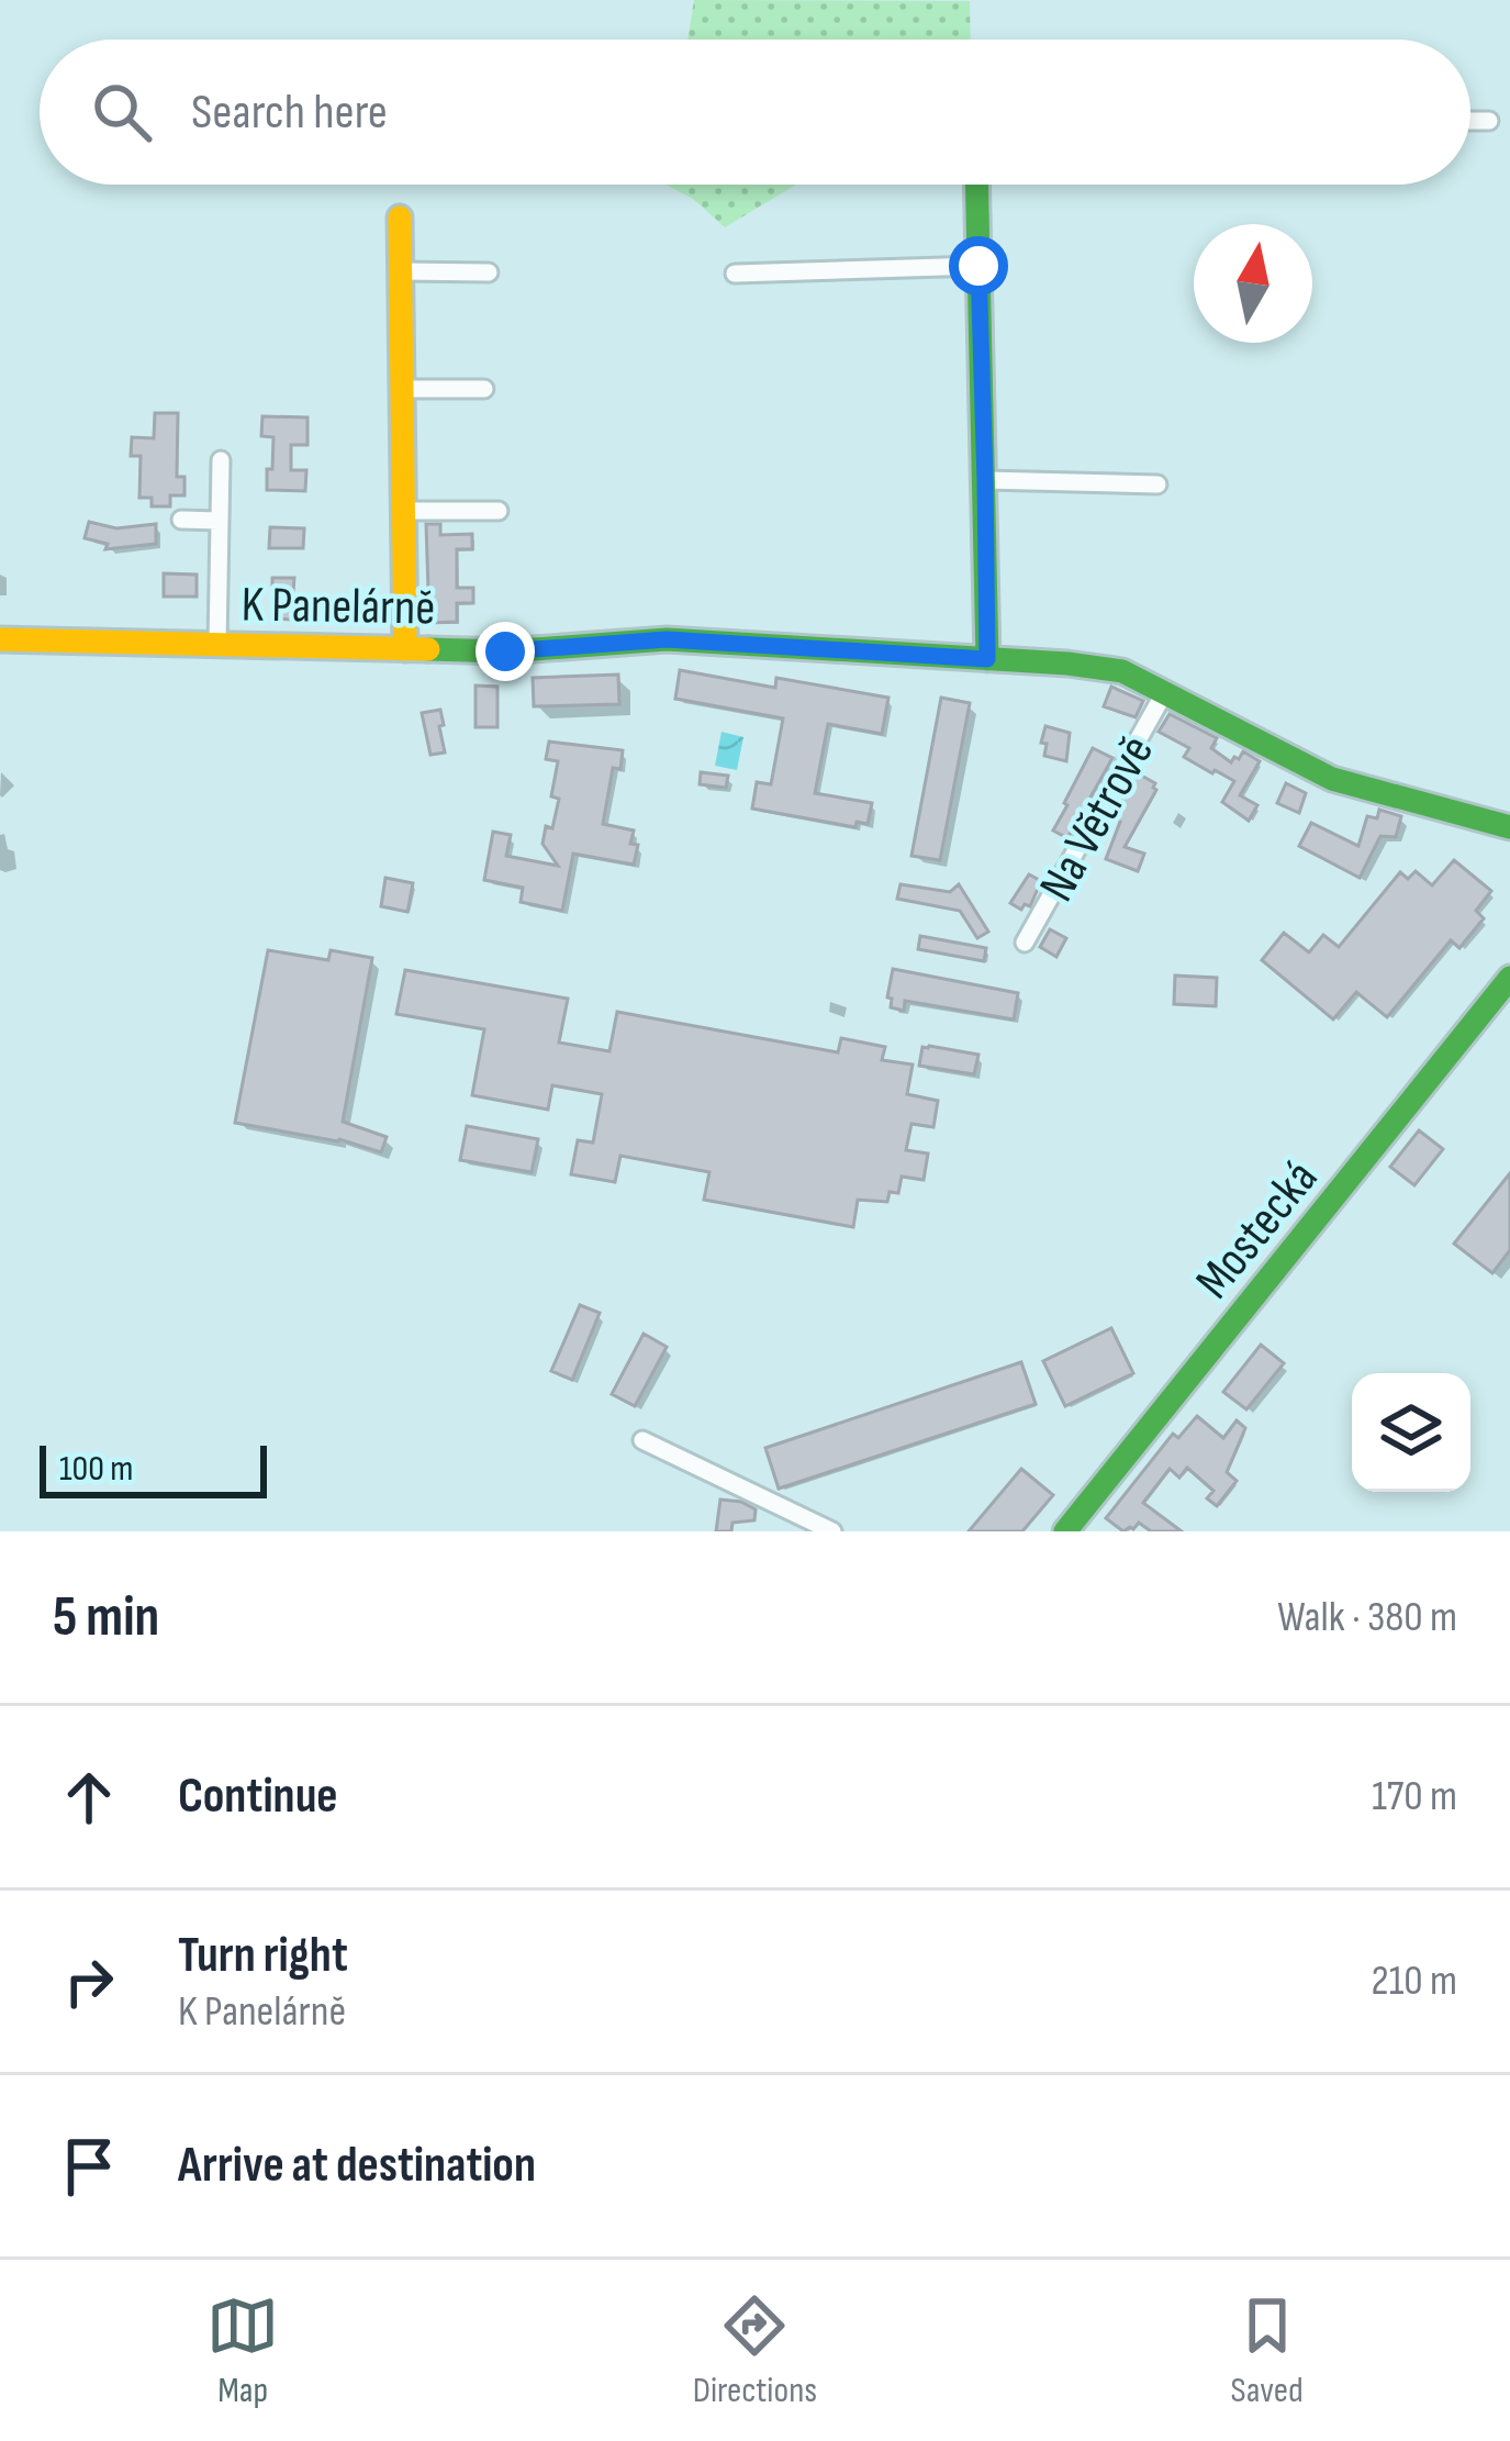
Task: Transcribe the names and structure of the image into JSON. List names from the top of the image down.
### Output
{
  "streets": {
    "street": ["K Panelárně", "Na Větrově", "Mostecká"]
  },
  "crossings": [
    ["K Panelárně", "Na Větrově"]
  ],
  "scale_bar": "100 m",
  "north": "top",
  "page": {
    "search": "Search here",
    "scale": "100 m",
    "heading": ["5 min", "Walk · 380 m"],
    "list": [
      ["Continue", "170 m"],
      ["Turn right", "K Panelárně", "210 m"],
      "Arrive at destination"
    ],
    "nav": ["Map", "Directions", "Saved"]
  }
}
